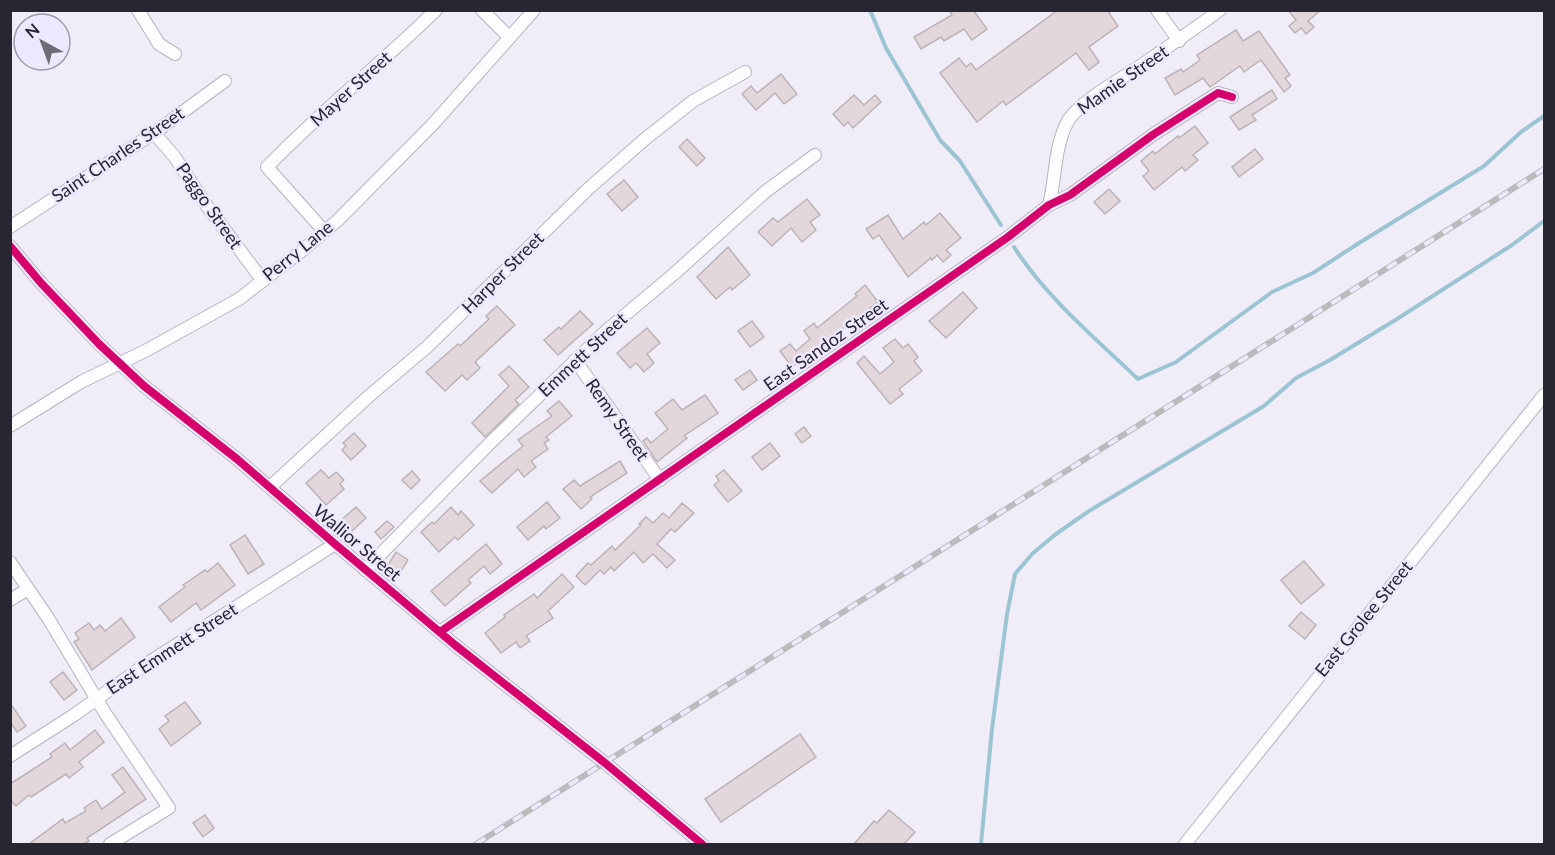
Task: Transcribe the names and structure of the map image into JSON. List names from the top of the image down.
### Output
{
  "streets": {
    "street": [
      "Mamie Street",
      "Mayer Street",
      "Saint Charles Street",
      "Paggo Street",
      "Perry Lane",
      "Harper Street",
      "East Sandoz Street",
      "Emmett Street",
      "Remy Street",
      "Wallior Street",
      "East Grolee Street",
      "East Emmett Street"
    ]
  },
  "crossings": [
    ["Mamie Street", "East Sandoz Street"],
    ["Mayer Street", "Perry Lane"],
    ["Saint Charles Street", "Paggo Street"],
    ["Paggo Street", "Perry Lane"],
    ["Perry Lane", "Wallior Street"],
    ["Harper Street", "Wallior Street"],
    ["East Sandoz Street", "Remy Street"],
    ["East Sandoz Street", "Wallior Street"],
    ["Emmett Street", "Remy Street"],
    ["Emmett Street", "Wallior Street"],
    ["Wallior Street", "East Emmett Street"]
  ],
  "north": "top left"
}
